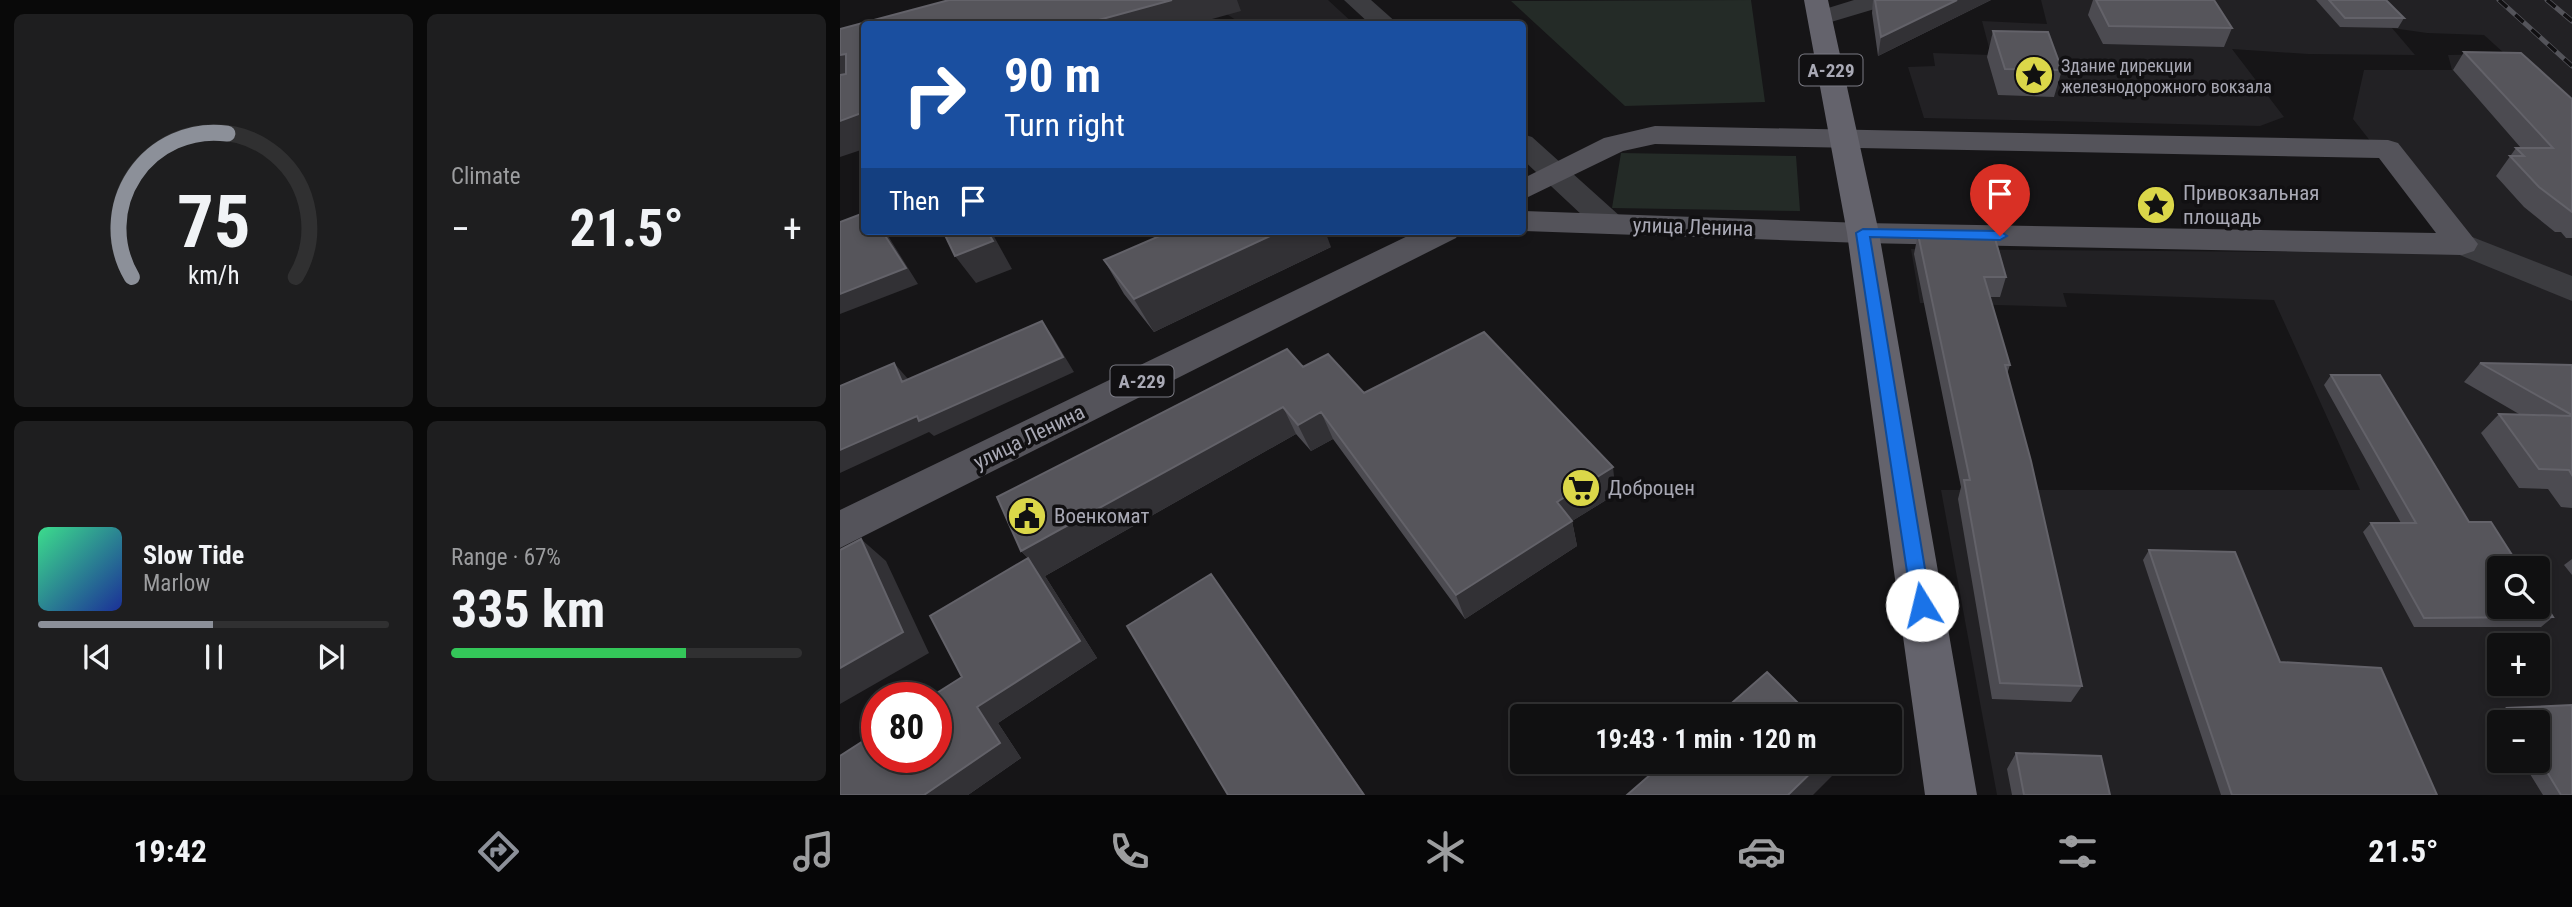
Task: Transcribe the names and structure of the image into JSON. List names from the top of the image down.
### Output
{
  "streets": {
    "highway": ["А-229"],
    "main road": ["улица Ленина"]
  },
  "crossings": [
    ["А-229", "улица Ленина"]
  ],
  "places": {
    "place": ["Здание дирекции железнодорожного вокзала", "Привокзальная площадь"],
    "supermarket": ["Доброцен"],
    "public building": ["Военкомат"]
  },
  "page": {
    "tile": [
      "Climate",
      ["Range · 67%", "335 km"]
    ],
    "turn": ["90 m", "Turn right"],
    "then": "Then",
    "heat": ["−", "21.5°", "+"],
    "song": ["Slow Tide", "Marlow"],
    "map_buttons": ["+", "−"],
    "limit": "80",
    "trip": "19:43 · 1 min · 120 m",
    "tabs": ["19:42", "21.5°"],
    "gauge": ["75", "km/h"]
  }
}
